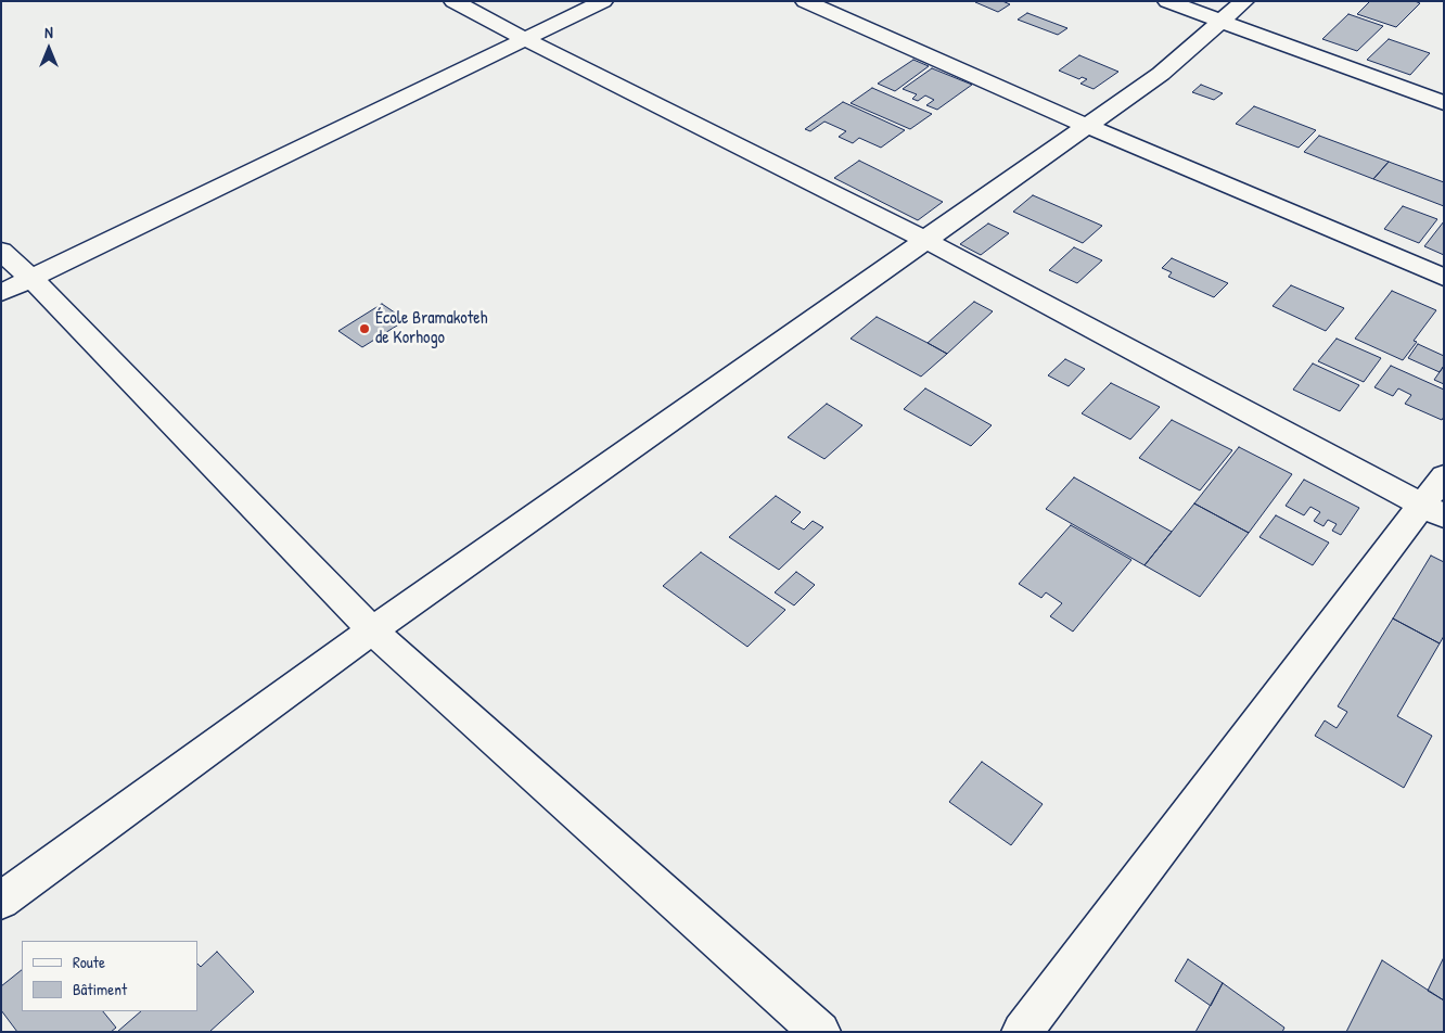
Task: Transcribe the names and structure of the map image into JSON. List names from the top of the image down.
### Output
{
  "places": ["École Bramakoteh de Korhogo"],
  "legend": ["Route", "Bâtiment"],
  "north": "top"
}
